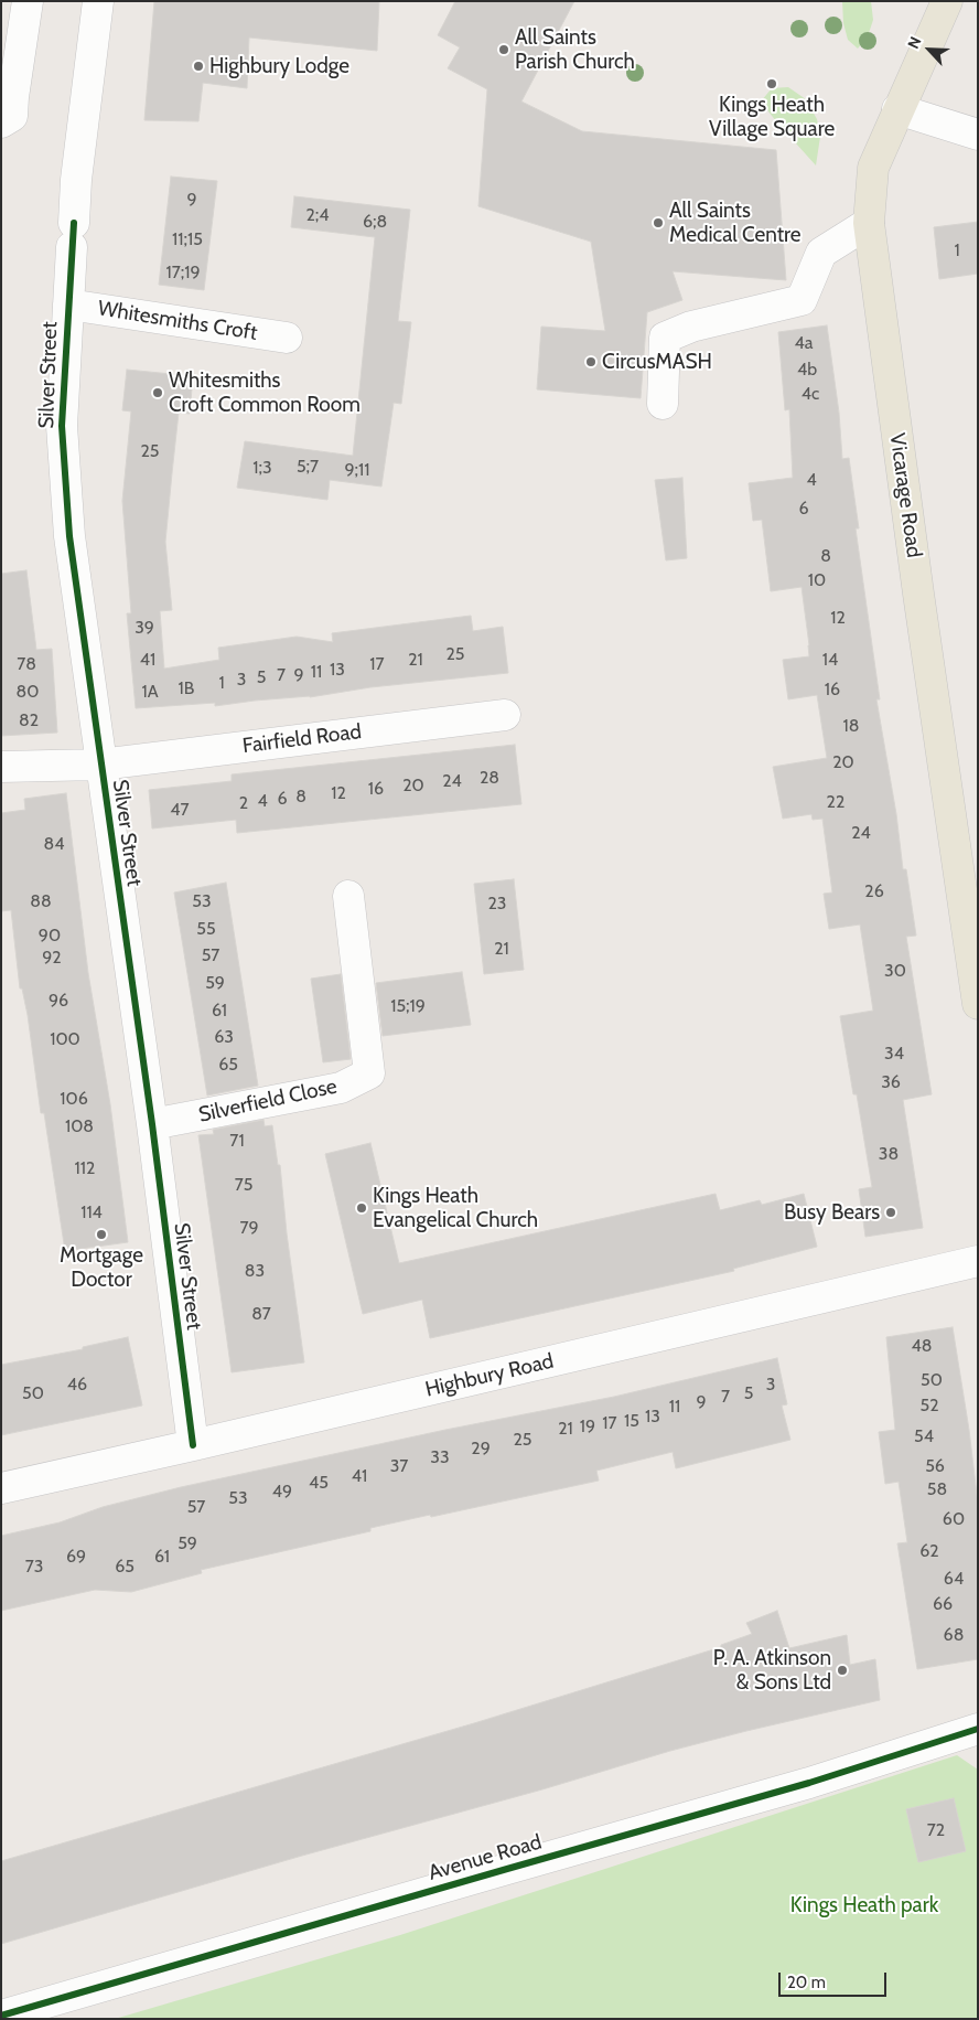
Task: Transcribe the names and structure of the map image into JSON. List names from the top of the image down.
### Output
{
  "streets": {
    "main road": ["Vicarage Road"],
    "street": [
      "Whitesmiths Croft",
      "Silver Street",
      "Fairfield Road",
      "Silverfield Close",
      "Highbury Road",
      "Avenue Road"
    ]
  },
  "crossings": [
    ["Whitesmiths Croft", "Silver Street"],
    ["Silver Street", "Fairfield Road"],
    ["Silver Street", "Silverfield Close"],
    ["Silver Street", "Highbury Road"]
  ],
  "parks": ["Kings Heath park"],
  "places": [
    "All Saints Parish Church",
    "Highbury Lodge",
    "Kings Heath Village Square",
    "All Saints Medical Centre",
    "CircusMASH",
    "Whitesmiths Croft Common Room",
    "Kings Heath Evangelical Church",
    "Busy Bears",
    "Mortgage Doctor",
    "P. A. Atkinson & Sons Ltd"
  ],
  "house_numbers": [
    "9",
    "2;4",
    "6;8",
    "11;15",
    "1",
    "17;19",
    "4a",
    "4b",
    "4c",
    "25",
    "5;7",
    "1;3",
    "9;11",
    "4",
    "6",
    "8",
    "10",
    "12",
    "39",
    "25",
    "41",
    "21",
    "14",
    "78",
    "17",
    "13",
    "11",
    "7",
    "9",
    "5",
    "3",
    "1",
    "1B",
    "16",
    "80",
    "1A",
    "82",
    "18",
    "20",
    "28",
    "24",
    "20",
    "16",
    "12",
    "8",
    "6",
    "4",
    "22",
    "2",
    "47",
    "24",
    "84",
    "26",
    "88",
    "53",
    "23",
    "55",
    "90",
    "21",
    "57",
    "92",
    "30",
    "59",
    "96",
    "15;19",
    "61",
    "63",
    "100",
    "34",
    "65",
    "36",
    "106",
    "108",
    "71",
    "38",
    "112",
    "75",
    "114",
    "79",
    "83",
    "87",
    "48",
    "50",
    "46",
    "3",
    "50",
    "5",
    "7",
    "9",
    "52",
    "11",
    "13",
    "15",
    "17",
    "19",
    "21",
    "54",
    "25",
    "29",
    "33",
    "37",
    "56",
    "41",
    "45",
    "58",
    "49",
    "53",
    "57",
    "60",
    "59",
    "62",
    "69",
    "61",
    "73",
    "65",
    "64",
    "66",
    "68",
    "72"
  ],
  "scale_bar": "20 m",
  "north": "top left"
}
